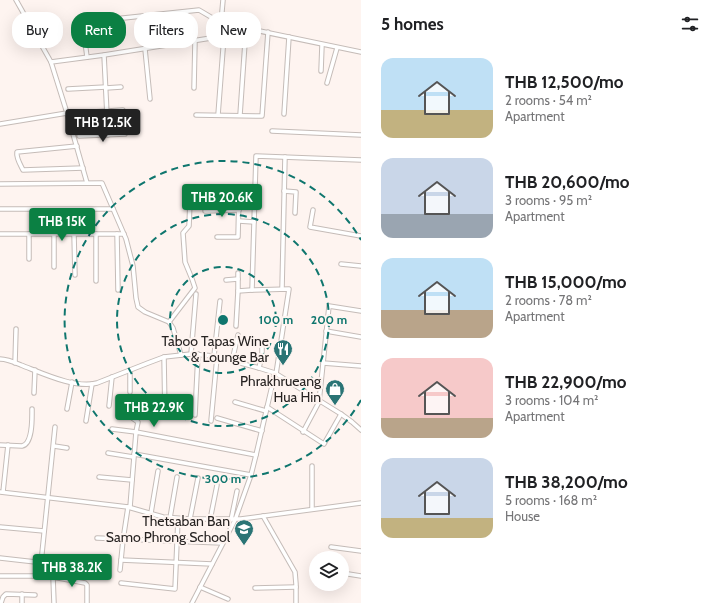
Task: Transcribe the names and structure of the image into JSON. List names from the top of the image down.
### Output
{
  "places": {
    "restaurant": ["Taboo Tapas Wine & Lounge Bar"],
    "shop": ["Phrakhrueang Hua Hin"],
    "school or university": ["Thetsaban Ban Samo Phrong School"]
  },
  "page": {
    "heading": "5 homes",
    "chip": [
      "Buy",
      "Rent",
      "Filters",
      "New"
    ],
    "list": [
      {
        "name": "THB 12,500/mo",
        "note": "2 rooms · 54 m² · Apartment"
      },
      {
        "name": "THB 20,600/mo",
        "note": "3 rooms · 95 m² · Apartment"
      },
      {
        "name": "THB 15,000/mo",
        "note": "2 rooms · 78 m² · Apartment"
      },
      {
        "name": "THB 22,900/mo",
        "note": "3 rooms · 104 m² · Apartment"
      },
      {
        "name": "THB 38,200/mo",
        "note": "5 rooms · 168 m² · House"
      }
    ],
    "price": [
      "THB 12.5K",
      "THB 20.6K",
      "THB 15K",
      "THB 22.9K",
      "THB 38.2K"
    ]
  },
  "rings": ["100 m", "200 m", "300 m"]
}
